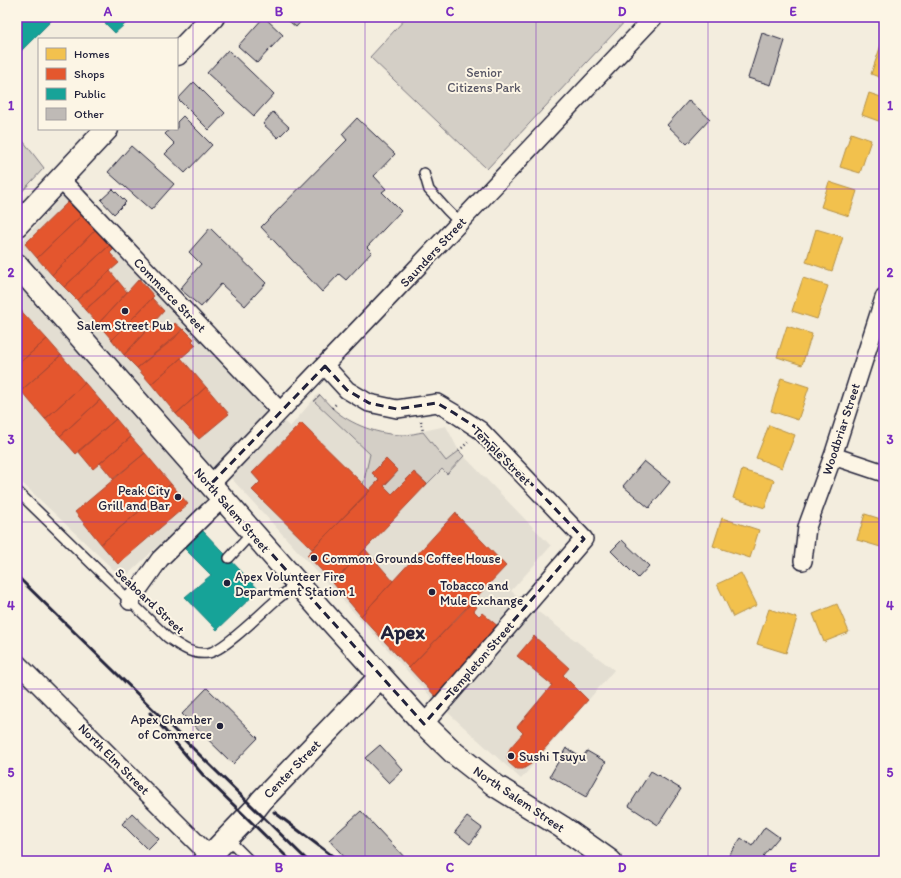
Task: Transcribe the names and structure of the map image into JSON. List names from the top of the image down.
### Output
{
  "streets": {
    "main road": ["North Salem Street", "Center Street"],
    "street": [
      "Saunders Street",
      "Commerce Street",
      "Woodbriar Street",
      "Temple Street",
      "Templeton Street",
      "North Elm Street"
    ],
    "lane": ["Seaboard Street"]
  },
  "crossings": [
    ["Saunders Street", "Commerce Street"],
    ["Saunders Street", "Temple Street"],
    ["Saunders Street", "North Salem Street"],
    ["Saunders Street", "Seaboard Street"],
    ["Temple Street", "Templeton Street"],
    ["North Salem Street", "Seaboard Street"],
    ["North Salem Street", "Templeton Street"],
    ["North Salem Street", "Center Street"],
    ["North Elm Street", "Center Street"]
  ],
  "districts": ["Apex"],
  "parks": ["Senior Citizens Park"],
  "places": [
    "Salem Street Pub",
    "Peak City Grill and Bar",
    "Common Grounds Coffee House",
    "Apex Volunteer Fire Department Station 1",
    "Tobacco and Mule Exchange",
    "Apex Chamber of Commerce",
    "Sushi Tsuyu"
  ],
  "legend": [
    "Homes",
    "Shops",
    "Public",
    "Other"
  ],
  "grid": {
    "columns": [
      "A",
      "B",
      "C",
      "D",
      "E"
    ],
    "rows": [
      "1",
      "2",
      "3",
      "4",
      "5"
    ]
  }
}
